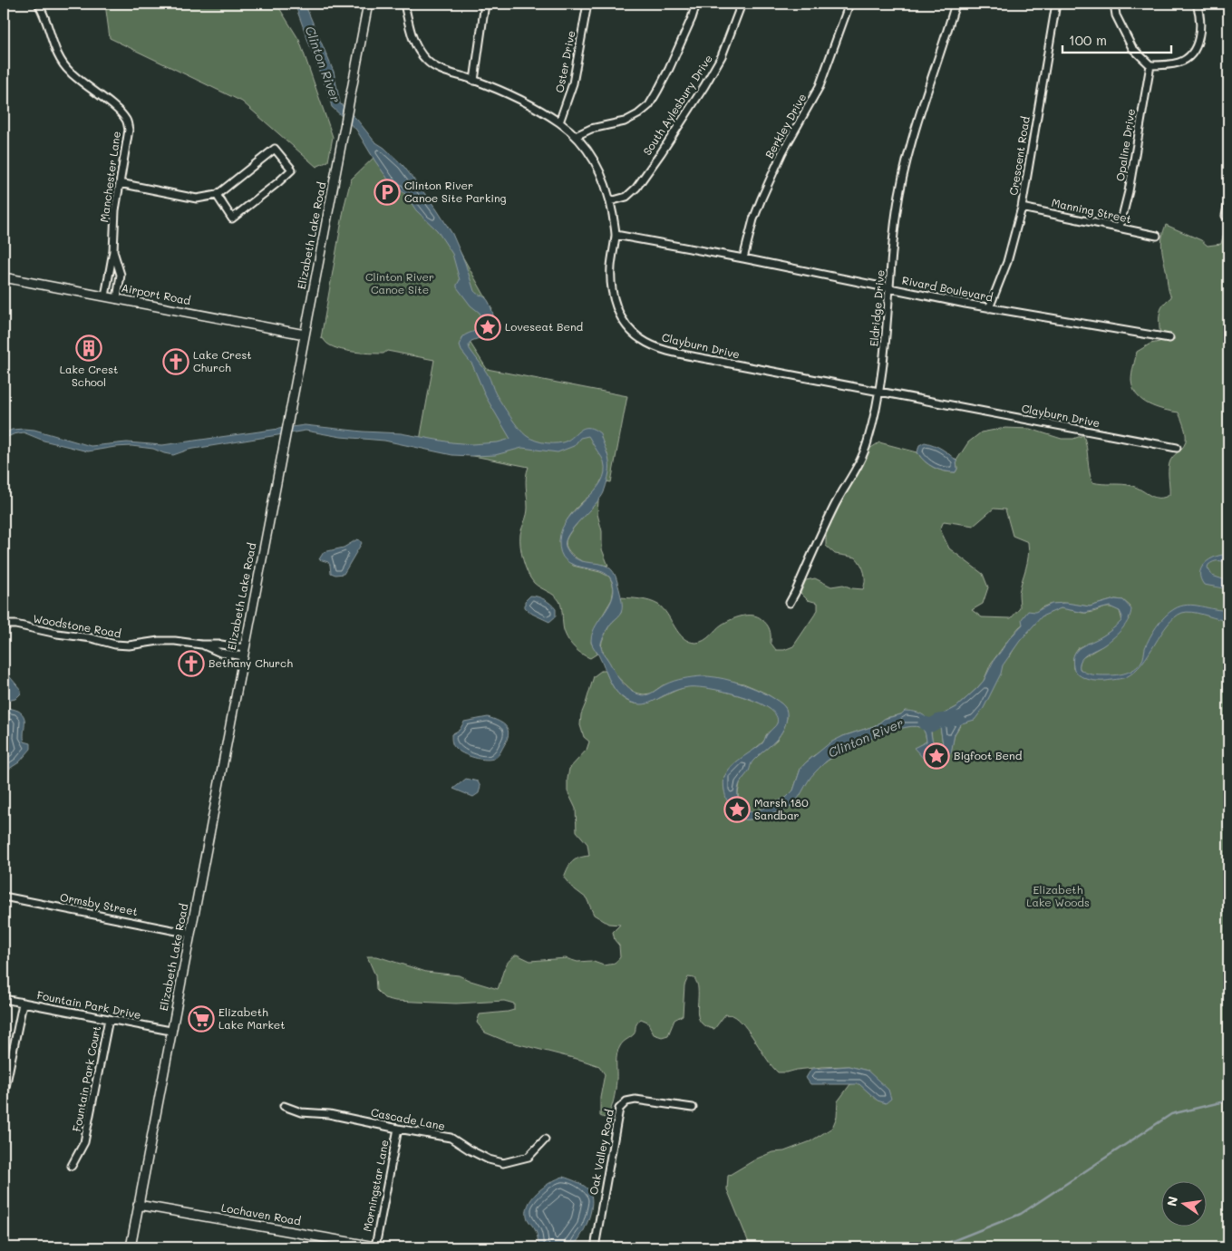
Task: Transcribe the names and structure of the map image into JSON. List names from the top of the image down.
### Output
{
  "streets": {
    "street": [
      "Oster Drive",
      "South Aylesbury Drive",
      "Berkley Drive",
      "Opaline Drive",
      "Crescent Road",
      "Manchester Lane",
      "Manning Street",
      "Elizabeth Lake Road",
      "Rivard Boulevard",
      "Airport Road",
      "Eldridge Drive",
      "Clayburn Drive",
      "Woodstone Road",
      "Ormsby Street",
      "Fountain Park Drive",
      "Fountain Park Court",
      "Cascade Lane",
      "Oak Valley Road",
      "Morningstar Lane",
      "Lochaven Road"
    ]
  },
  "crossings": [
    ["Oster Drive", "Clayburn Drive"],
    ["South Aylesbury Drive", "Clayburn Drive"],
    ["Berkley Drive", "Rivard Boulevard"],
    ["Opaline Drive", "Manning Street"],
    ["Crescent Road", "Manning Street"],
    ["Crescent Road", "Rivard Boulevard"],
    ["Manchester Lane", "Airport Road"],
    ["Elizabeth Lake Road", "Airport Road"],
    ["Elizabeth Lake Road", "Woodstone Road"],
    ["Elizabeth Lake Road", "Ormsby Street"],
    ["Elizabeth Lake Road", "Fountain Park Drive"],
    ["Elizabeth Lake Road", "Lochaven Road"],
    ["Rivard Boulevard", "Eldridge Drive"],
    ["Rivard Boulevard", "Clayburn Drive"],
    ["Eldridge Drive", "Clayburn Drive"],
    ["Fountain Park Drive", "Fountain Park Court"],
    ["Cascade Lane", "Morningstar Lane"],
    ["Morningstar Lane", "Lochaven Road"]
  ],
  "water": ["Clinton River"],
  "parks": ["Clinton River Canoe Site", "Elizabeth Lake Woods"],
  "places": {
    "parking": ["Clinton River Canoe Site Parking"],
    "place": ["Loveseat Bend", "Bigfoot Bend", "Marsh 180 Sandbar"],
    "building": ["Lake Crest School"],
    "church": ["Lake Crest Church", "Bethany Church"],
    "supermarket": ["Elizabeth Lake Market"]
  },
  "scale_bar": "100 m",
  "north": "left"
}
